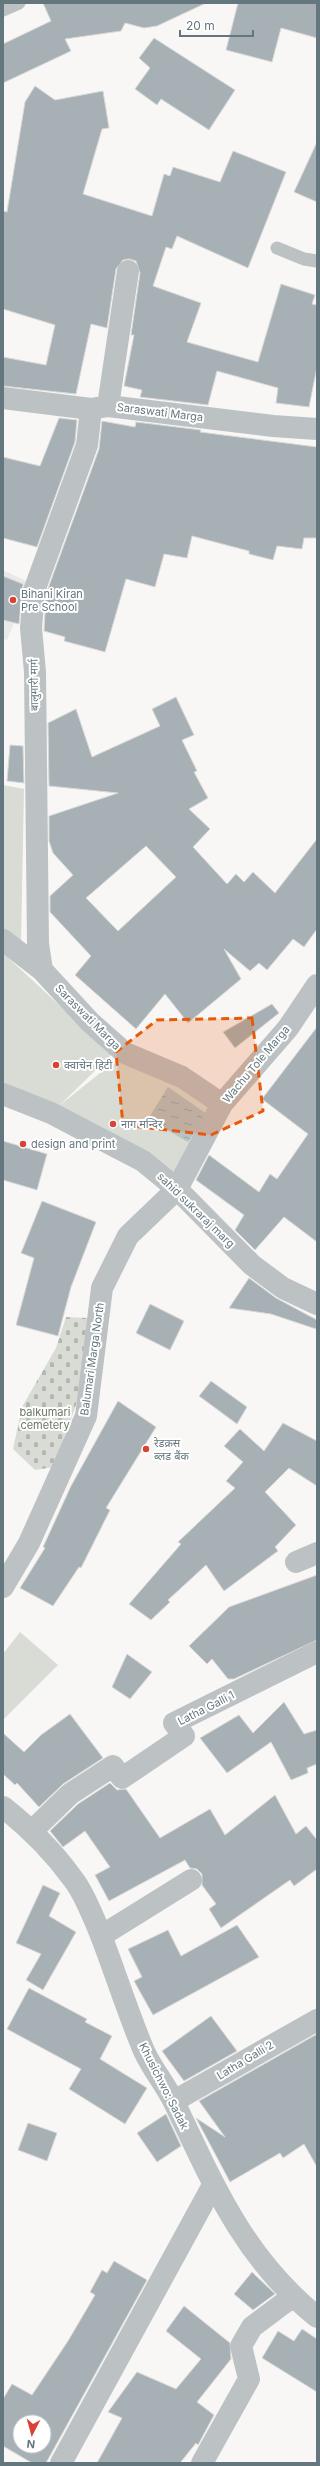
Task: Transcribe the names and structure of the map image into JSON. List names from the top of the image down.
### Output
{
  "streets": {
    "street": [
      "Saraswati Marga",
      "बालुमारी मार्ग",
      "Wachu Tole Marga",
      "sahid sukraraj marg",
      "Balumari Marga North",
      "Latha Galli 1",
      "Latha Galli 2",
      "Khusichwo: Sadak"
    ]
  },
  "crossings": [
    ["Saraswati Marga", "बालुमारी मार्ग"],
    ["Saraswati Marga", "Wachu Tole Marga"],
    ["Wachu Tole Marga", "sahid sukraraj marg"],
    ["Wachu Tole Marga", "Balumari Marga North"],
    ["sahid sukraraj marg", "Balumari Marga North"],
    ["Latha Galli 1", "Khusichwo: Sadak"],
    ["Latha Galli 2", "Khusichwo: Sadak"]
  ],
  "parks": ["balkumari cemetery"],
  "places": [
    "Bihani Kiran Pre School",
    "क्वाचेन हिटी",
    "नाग मन्दिर",
    "design and print",
    "रेडक्रस ब्लड बैंक"
  ],
  "scale_bar": "20 m",
  "north": "bottom"
}
